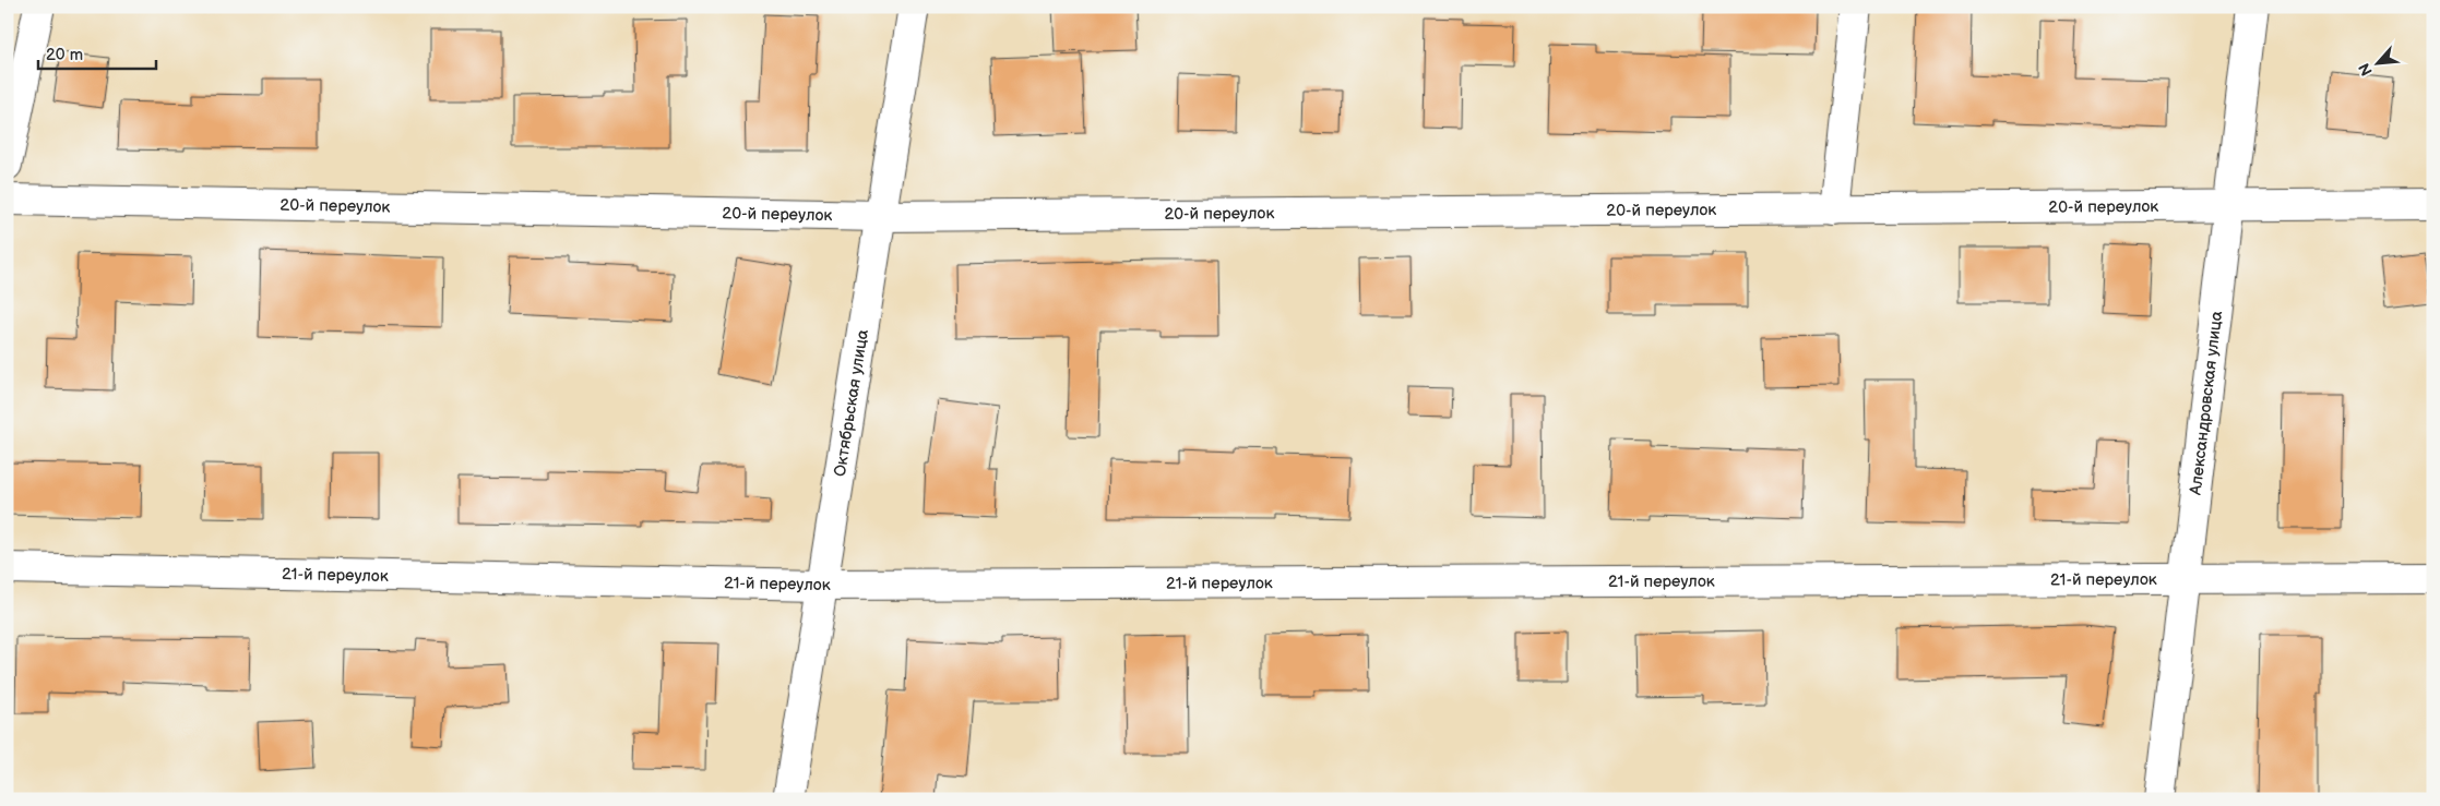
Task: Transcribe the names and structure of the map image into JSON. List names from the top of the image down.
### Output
{
  "streets": {
    "street": [
      "20-й переулок",
      "Октябрьская улица",
      "Александровская улица",
      "21-й переулок"
    ]
  },
  "crossings": [
    ["20-й переулок", "Октябрьская улица"],
    ["20-й переулок", "Александровская улица"],
    ["Октябрьская улица", "21-й переулок"],
    ["Александровская улица", "21-й переулок"]
  ],
  "scale_bar": "20 m",
  "north": "bottom left"
}
